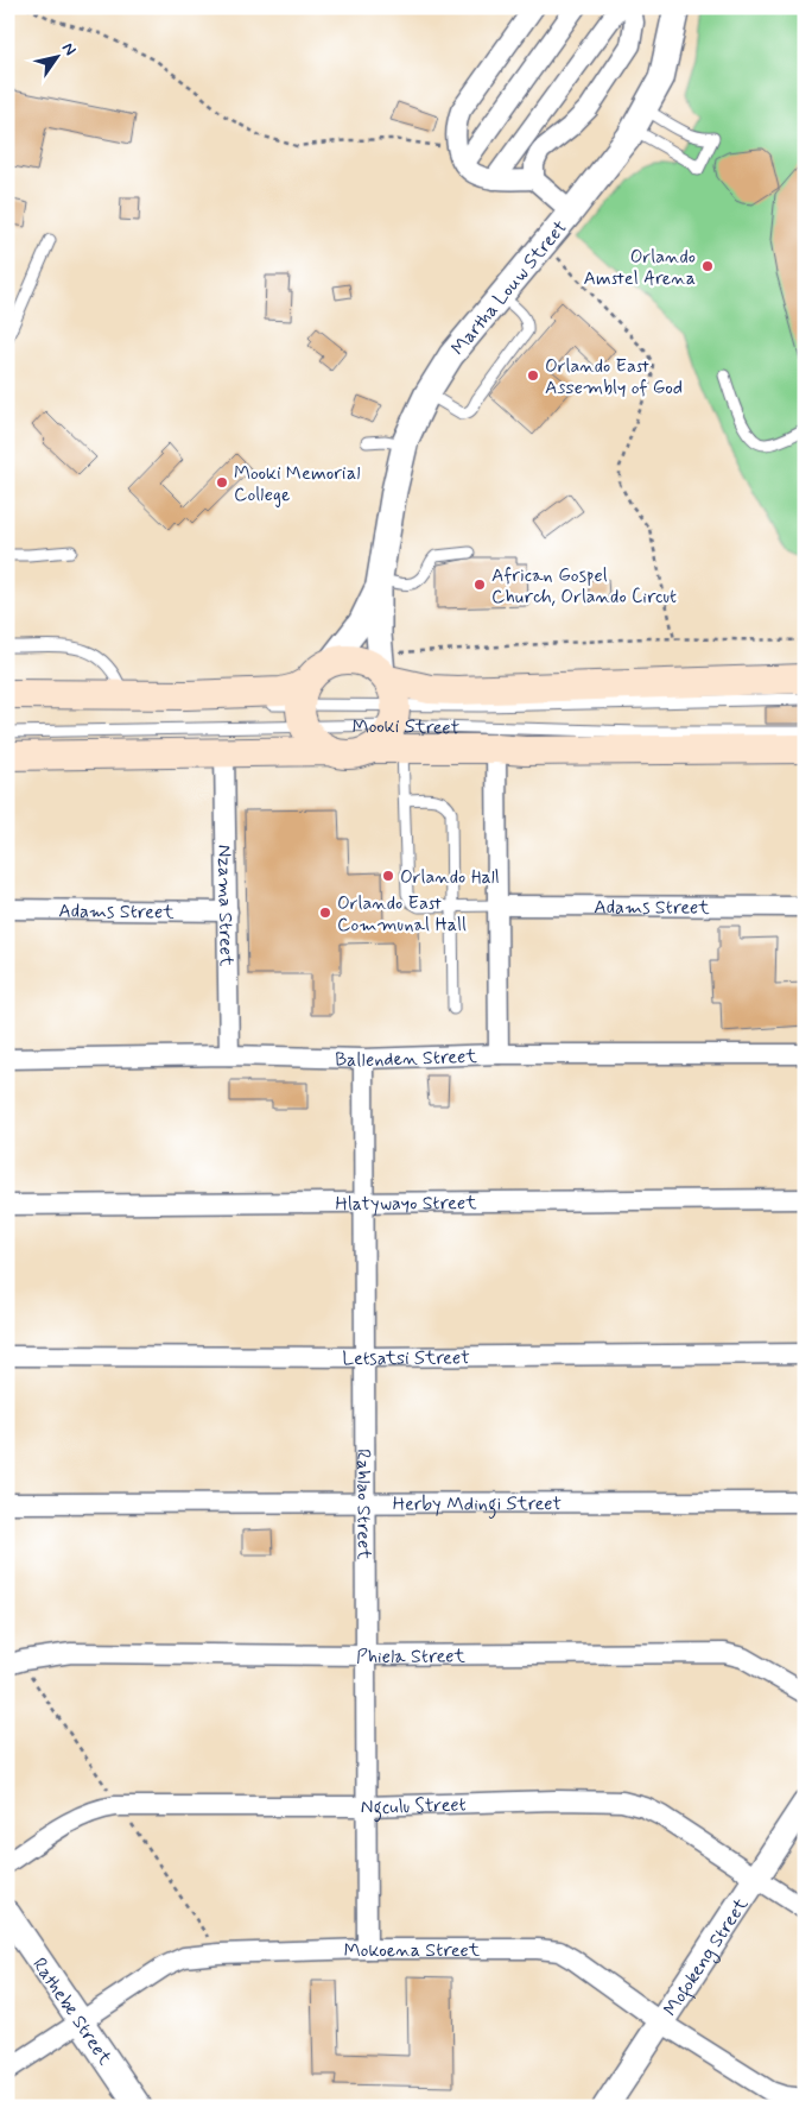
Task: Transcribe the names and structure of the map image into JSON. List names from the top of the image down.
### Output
{
  "streets": {
    "main road": ["Mooki Street"],
    "street": [
      "Martha Louw Street",
      "Nzama Street",
      "Adams Street",
      "Ballenden Street",
      "Hlatywayo Street",
      "Letsatsi Street",
      "Herby Mdingi Street",
      "Rahlao Street",
      "Phiela Street",
      "Ngculu Street",
      "Mokoena Street",
      "Mofokeng Street",
      "Rathebe Street"
    ]
  },
  "crossings": [
    ["Martha Louw Street", "Mooki Street"],
    ["Mooki Street", "Nzama Street"],
    ["Nzama Street", "Adams Street"],
    ["Nzama Street", "Ballenden Street"],
    ["Ballenden Street", "Rahlao Street"],
    ["Hlatywayo Street", "Rahlao Street"],
    ["Letsatsi Street", "Rahlao Street"],
    ["Herby Mdingi Street", "Rahlao Street"],
    ["Rahlao Street", "Phiela Street"],
    ["Rahlao Street", "Ngculu Street"],
    ["Rahlao Street", "Mokoena Street"],
    ["Ngculu Street", "Mofokeng Street"],
    ["Mokoena Street", "Mofokeng Street"],
    ["Mokoena Street", "Rathebe Street"]
  ],
  "places": [
    "Orlando Amstel Arena",
    "Orlando East Assembly of God",
    "Mooki Memorial College",
    "African Gospel Church, Orlando Circut",
    "Orlando Hall",
    "Orlando East Communal Hall"
  ],
  "north": "top right"
}
